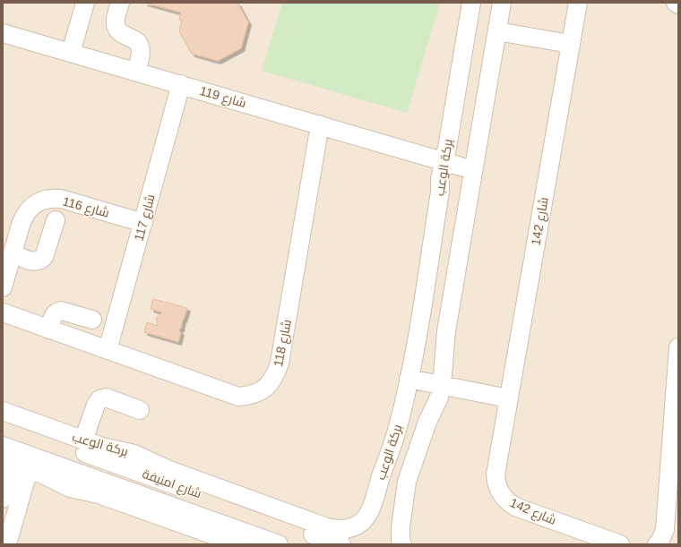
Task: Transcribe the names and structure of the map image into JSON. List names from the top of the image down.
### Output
{
  "streets": {
    "street": [
      "شارع 119",
      "بركة الوعب",
      "شارع 116",
      "شارع 117",
      "شارع 142",
      "شارع 118",
      "شارع امنيفة"
    ]
  },
  "crossings": [
    ["شارع 119", "بركة الوعب"],
    ["شارع 119", "شارع 117"],
    ["شارع 119", "شارع 118"],
    ["شارع 116", "شارع 117"],
    ["شارع 117", "شارع 118"]
  ]
}
